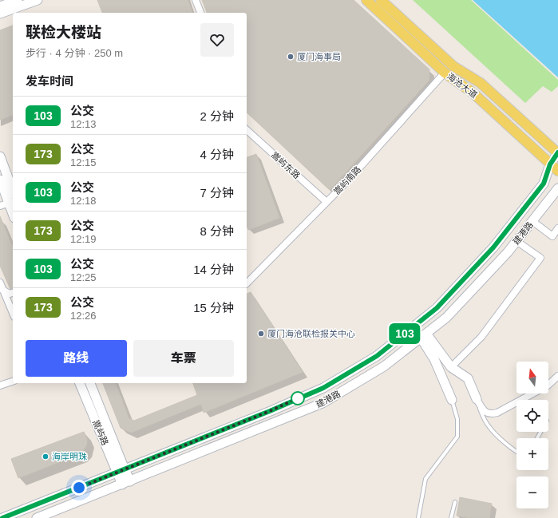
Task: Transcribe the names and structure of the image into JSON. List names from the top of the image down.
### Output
{
  "streets": {
    "main road": ["海沧大道", "建港路", "嵩屿路"],
    "street": ["嵩屿东路", "嵩屿南路"]
  },
  "crossings": [
    ["海沧大道", "嵩屿南路"],
    ["海沧大道", "建港路"],
    ["嵩屿东路", "嵩屿南路"],
    ["建港路", "嵩屿路"]
  ],
  "places": ["厦门海事局", "厦门海沧联检报关中心", "海岸明珠"],
  "lines": ["bus line 103"],
  "north": "top",
  "page": {
    "on_map": "103",
    "heading": [
      ["联检大楼站", "步行 · 4 分钟 · 250 m"],
      "发车时间"
    ],
    "list": [
      {
        "mark": "103",
        "name": "公交",
        "note": "12:13",
        "value": "2 分钟"
      },
      {
        "mark": "173",
        "name": "公交",
        "note": "12:15",
        "value": "4 分钟"
      },
      {
        "mark": "103",
        "name": "公交",
        "note": "12:18",
        "value": "7 分钟"
      },
      {
        "mark": "173",
        "name": "公交",
        "note": "12:19",
        "value": "8 分钟"
      },
      {
        "mark": "103",
        "name": "公交",
        "note": "12:25",
        "value": "14 分钟"
      },
      {
        "mark": "173",
        "name": "公交",
        "note": "12:26",
        "value": "15 分钟"
      }
    ],
    "buttons": ["路线", "车票"],
    "map_buttons": ["+", "−"]
  }
}
